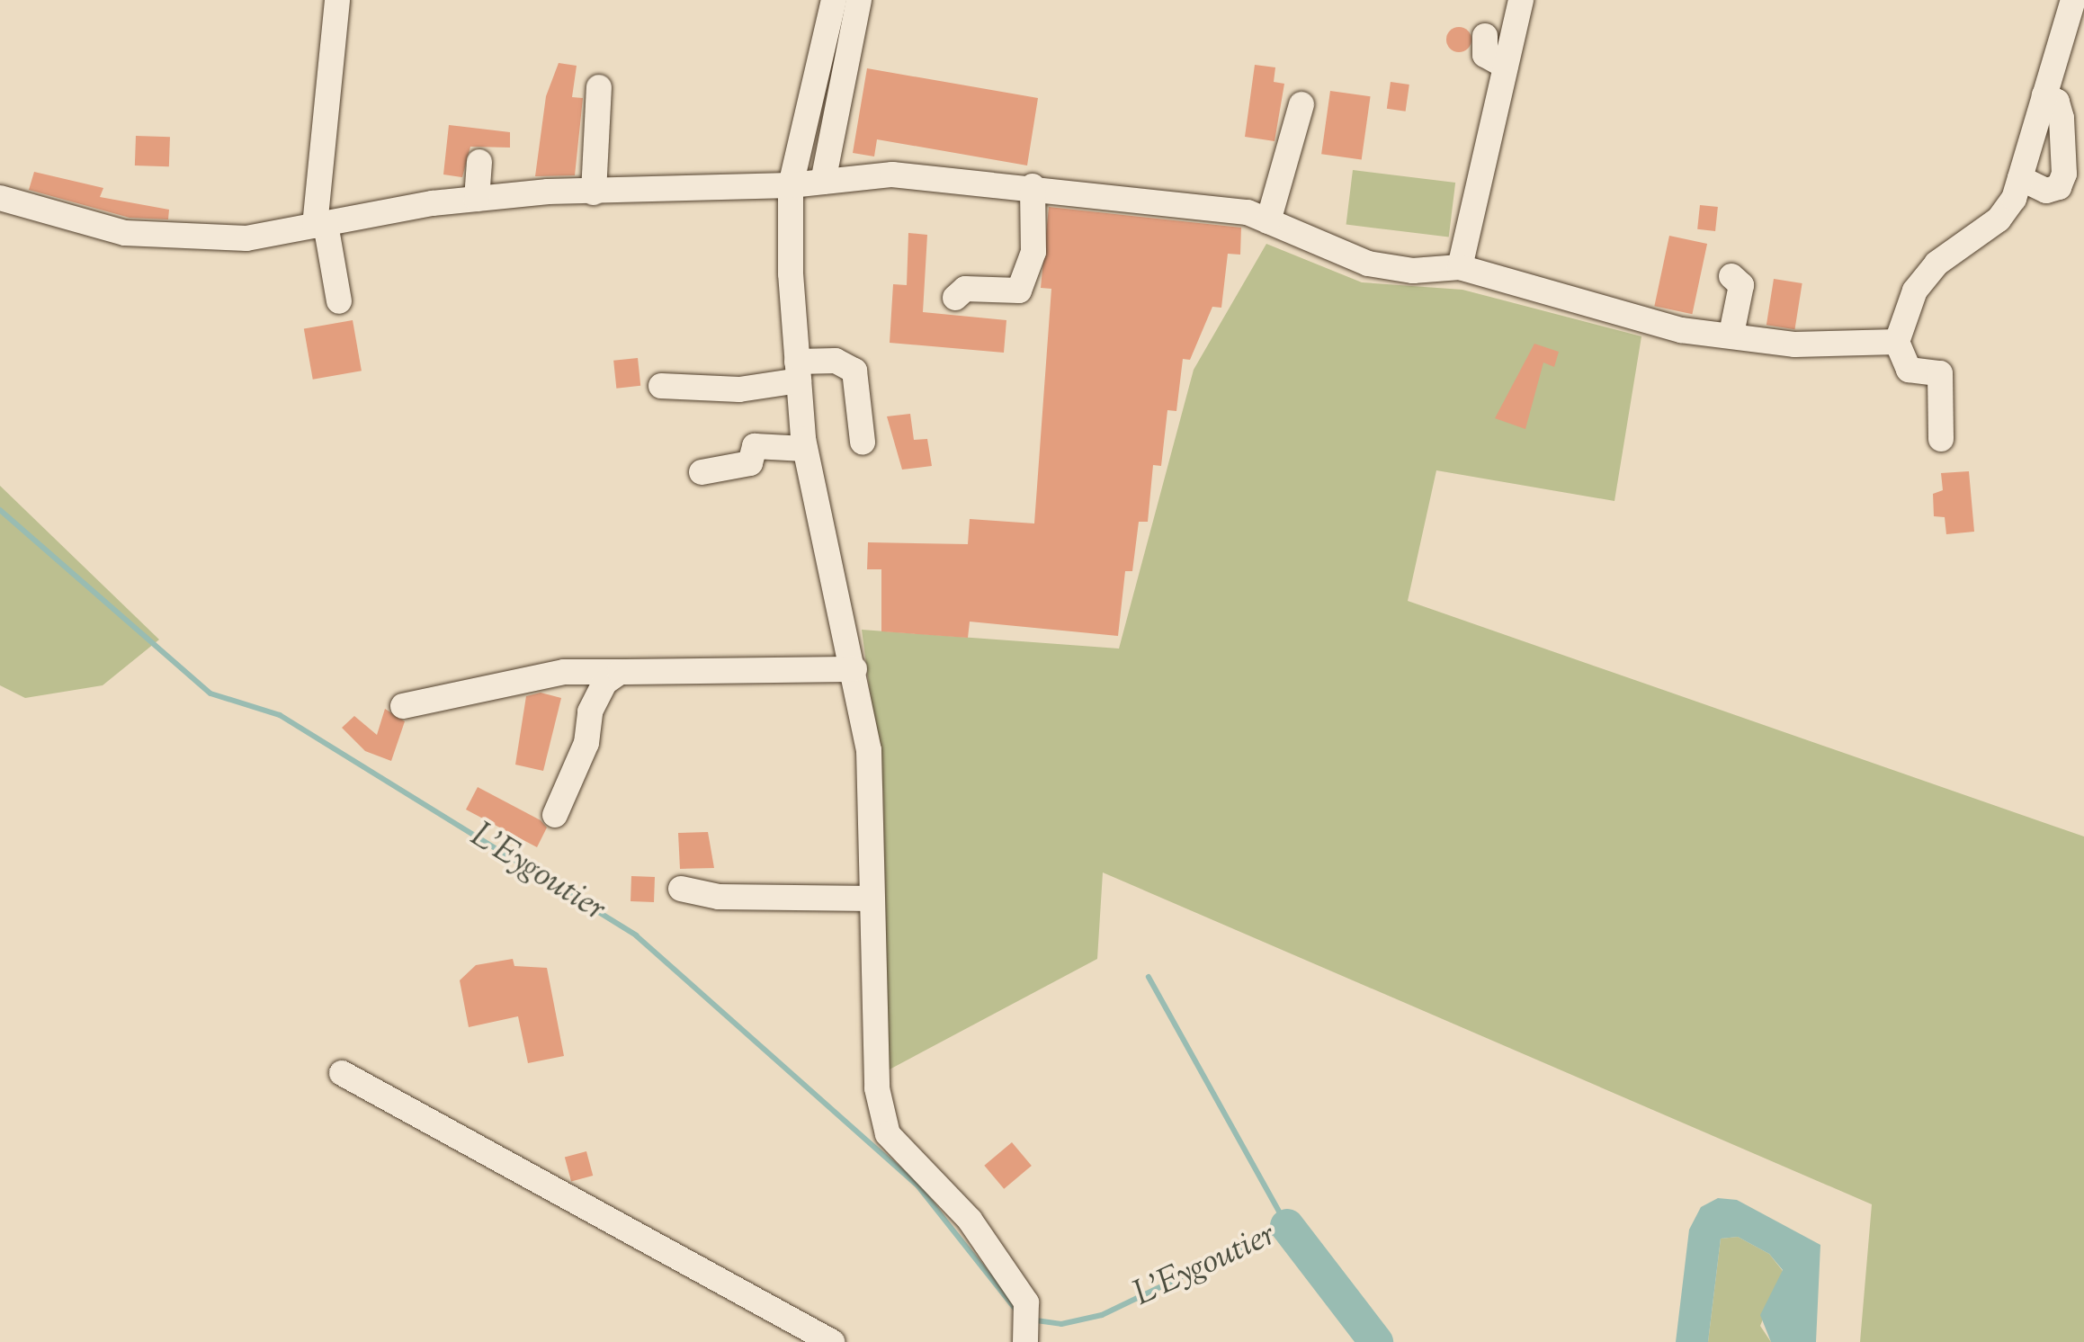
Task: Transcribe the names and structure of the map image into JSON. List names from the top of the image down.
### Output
{
  "water": ["L'Eygoutier"]
}
